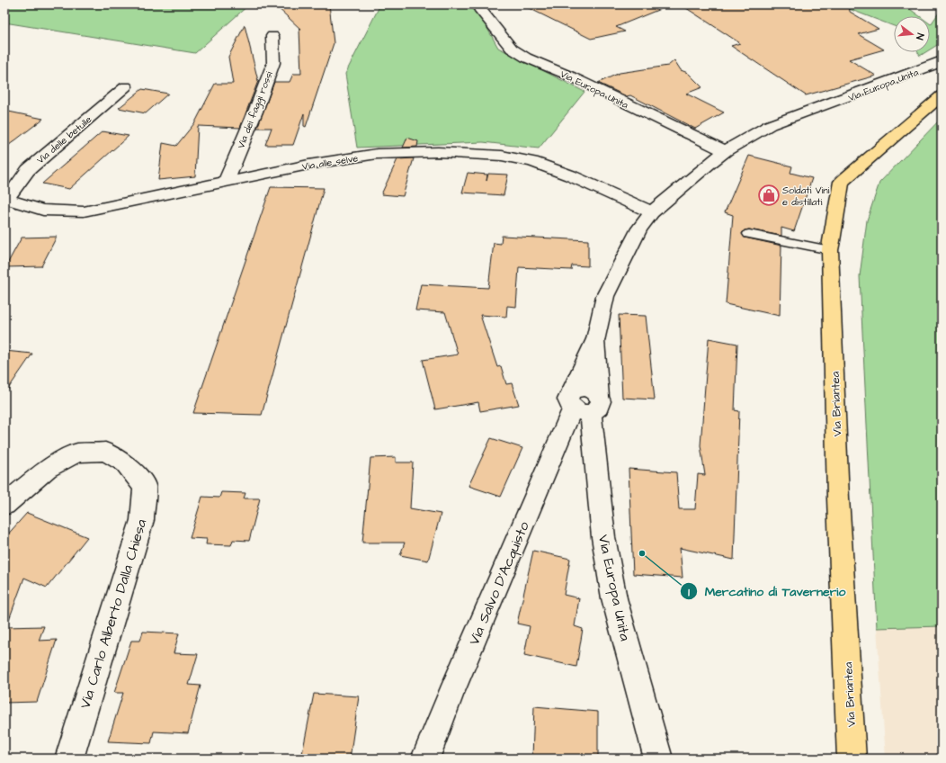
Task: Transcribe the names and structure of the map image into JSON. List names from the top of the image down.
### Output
{
  "streets": {
    "main road": ["Via Briantea"],
    "street": [
      "Via Europa Unita",
      "Via dei faggi rossi",
      "Via delle betulle",
      "Via alle selve",
      "Via Salvo D'Acquisto",
      "Via Carlo Alberto Dalla Chiesa"
    ]
  },
  "crossings": [
    ["Via Europa Unita", "Via alle selve"],
    ["Via Europa Unita", "Via Salvo D'Acquisto"],
    ["Via dei faggi rossi", "Via alle selve"],
    ["Via delle betulle", "Via alle selve"]
  ],
  "places": {
    "shop": ["Soldati Vini e distillati"],
    "other": ["Mercatino di Tavernerio"]
  },
  "north": "right"
}
